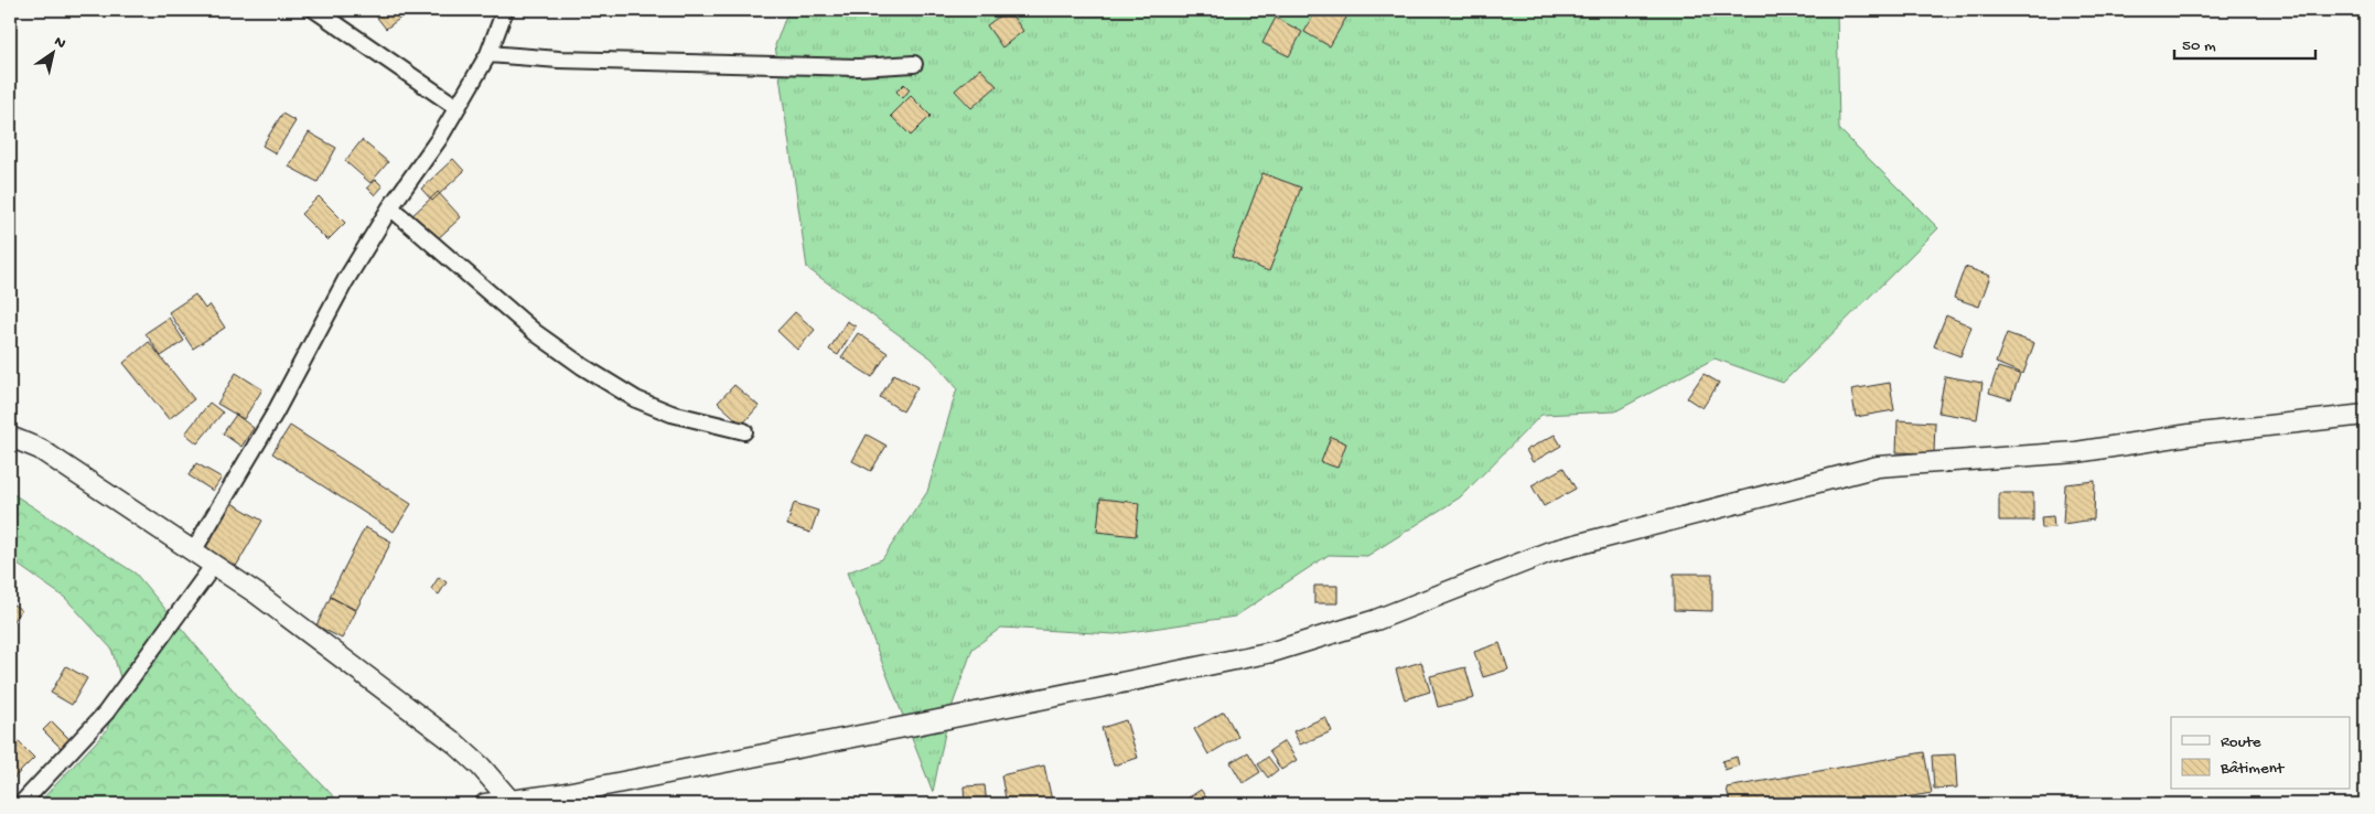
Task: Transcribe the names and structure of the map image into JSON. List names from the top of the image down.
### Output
{
  "legend": ["Route", "Bâtiment"],
  "scale_bar": "50 m",
  "north": "top right"
}
